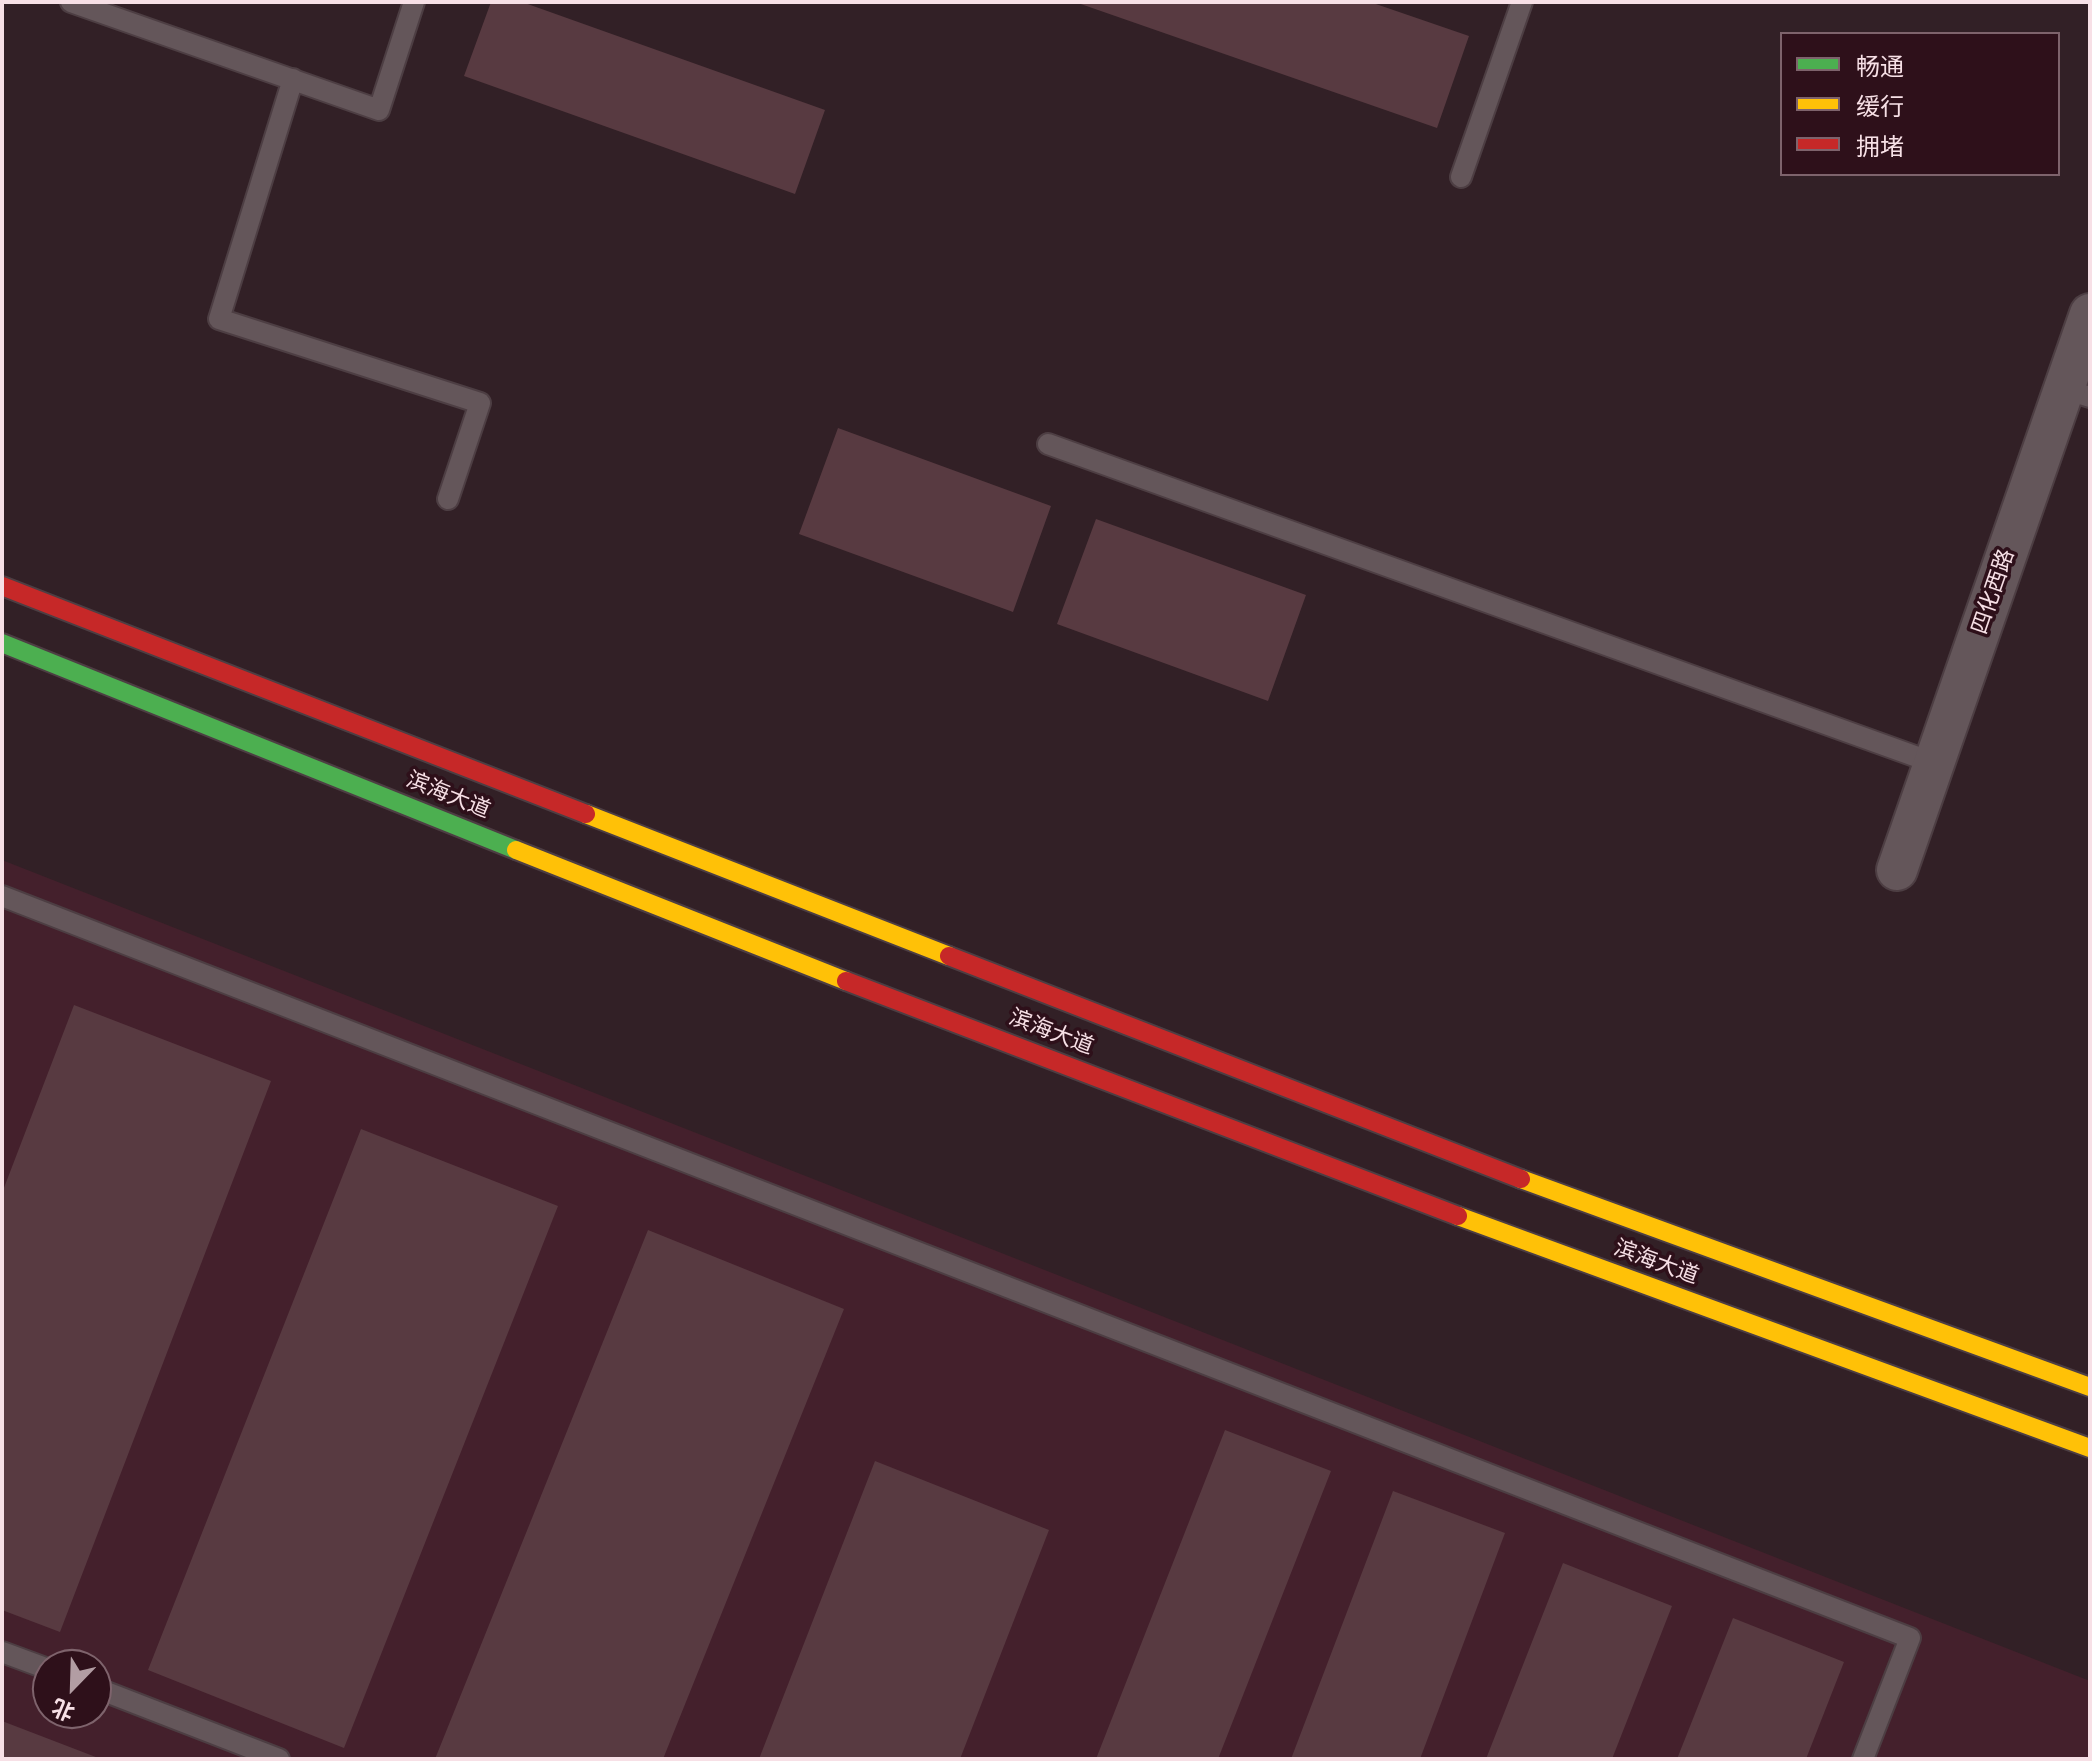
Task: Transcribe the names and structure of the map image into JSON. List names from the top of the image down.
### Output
{
  "streets": {
    "main road": ["滨海大道"],
    "street": ["四化西路"]
  },
  "legend": ["畅通", "缓行", "拥堵"],
  "north": "bottom left"
}
